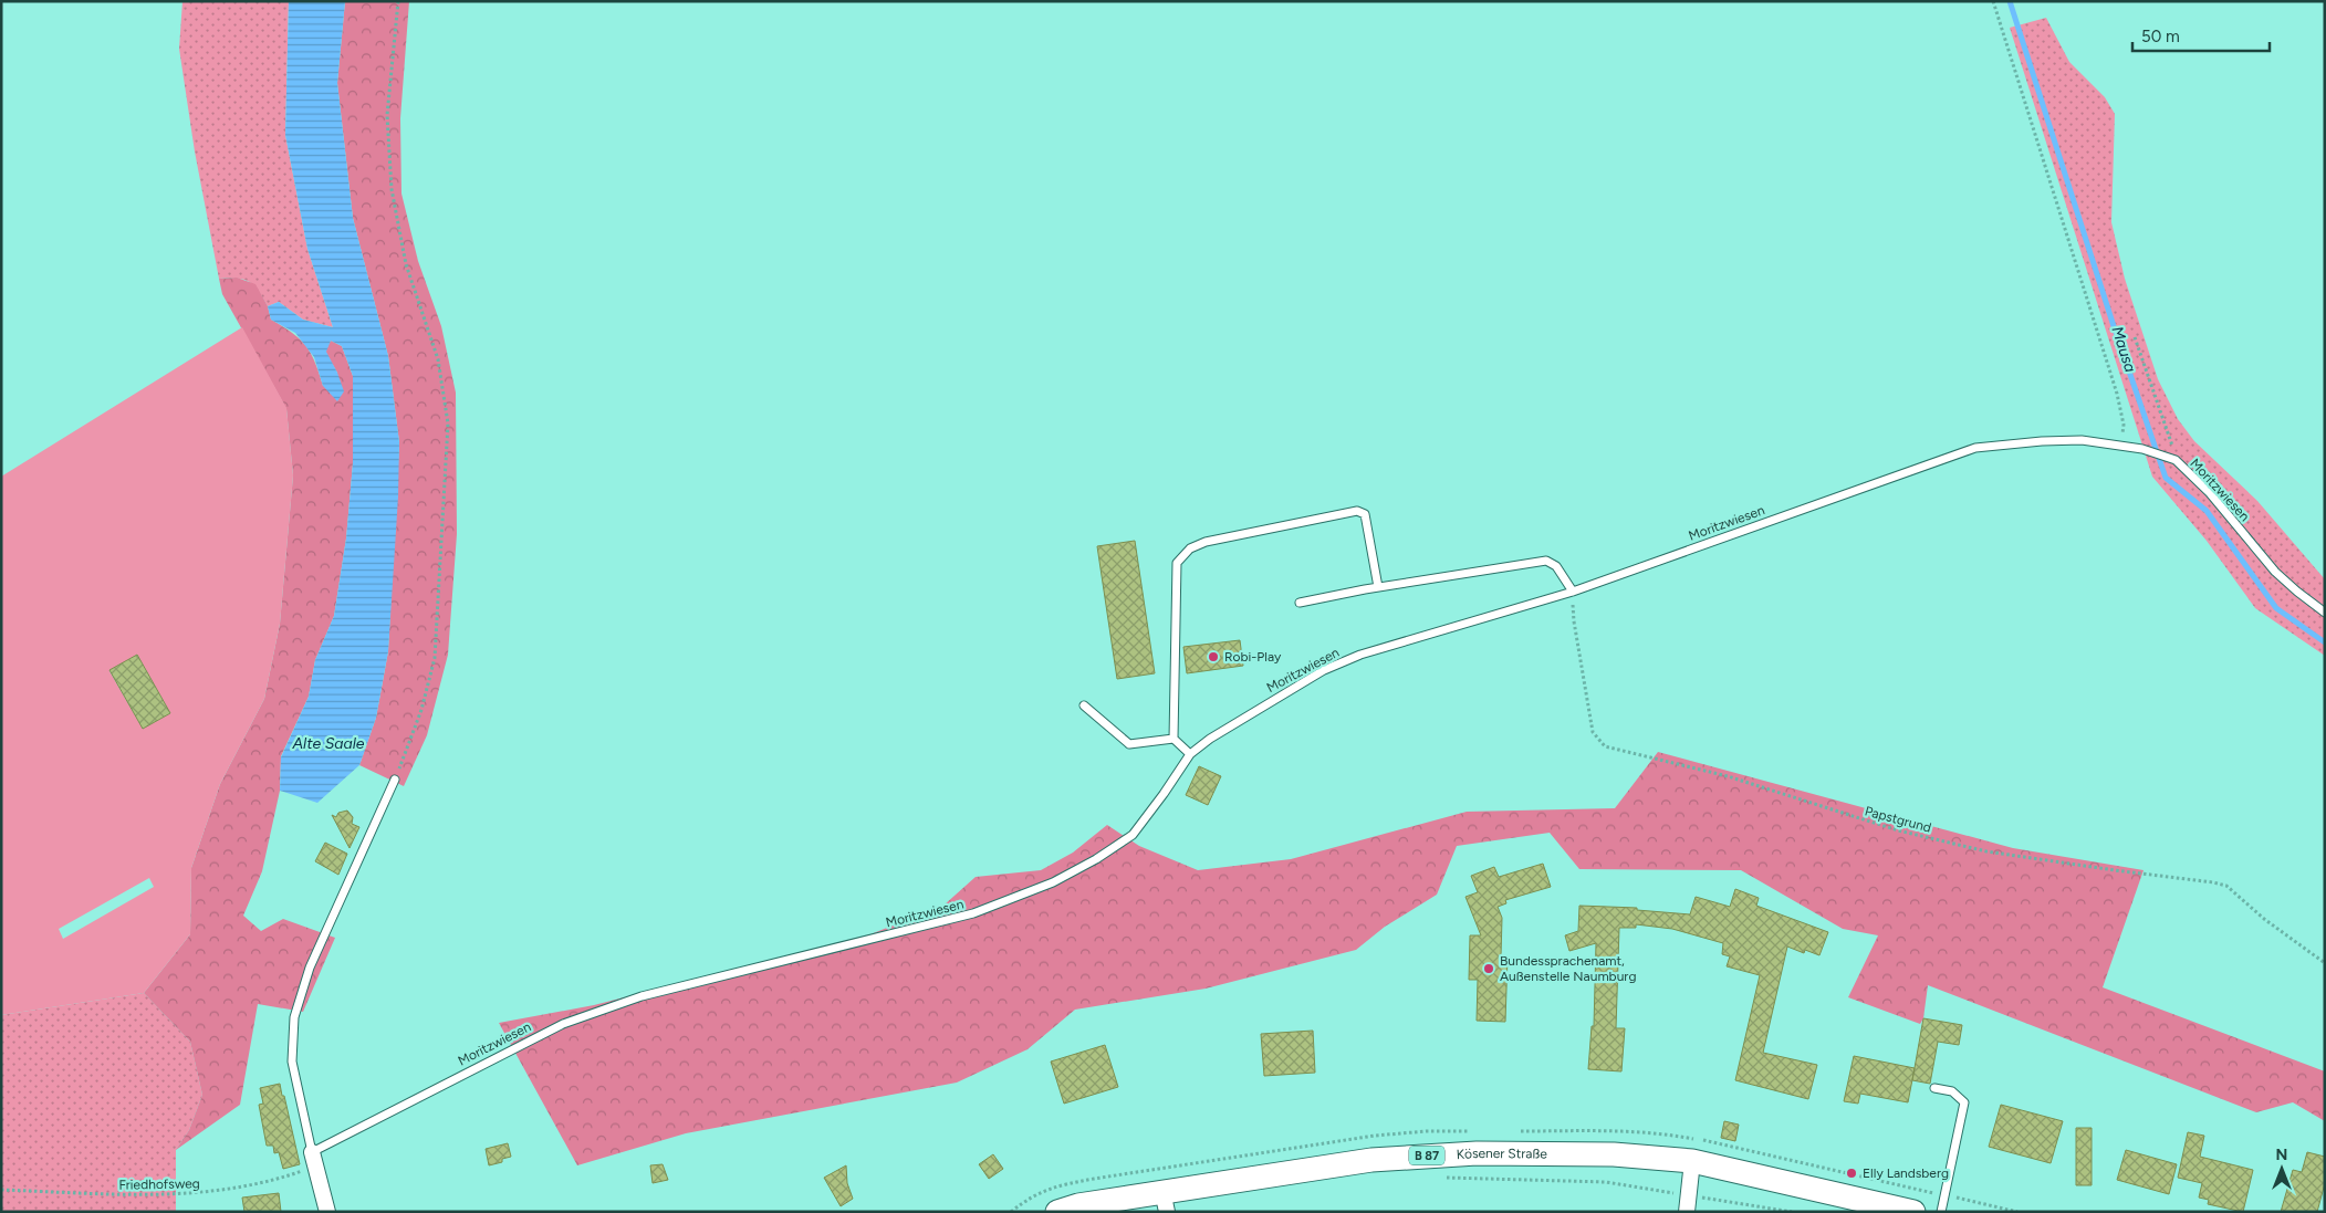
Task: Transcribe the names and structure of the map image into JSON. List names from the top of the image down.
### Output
{
  "streets": {
    "main road": ["Kösener Straße", "B 87"],
    "lane": ["Moritzwiesen"],
    "path": ["Papstgrund", "Friedhofsweg"]
  },
  "crossings": [
    ["Moritzwiesen", "Papstgrund"]
  ],
  "water": ["Mausa", "Alte Saale"],
  "places": ["Robi-Play", "Bundessprachenamt, Außenstelle Naumburg", "Elly Landsberg"],
  "scale_bar": "50 m",
  "north": "top"
}
